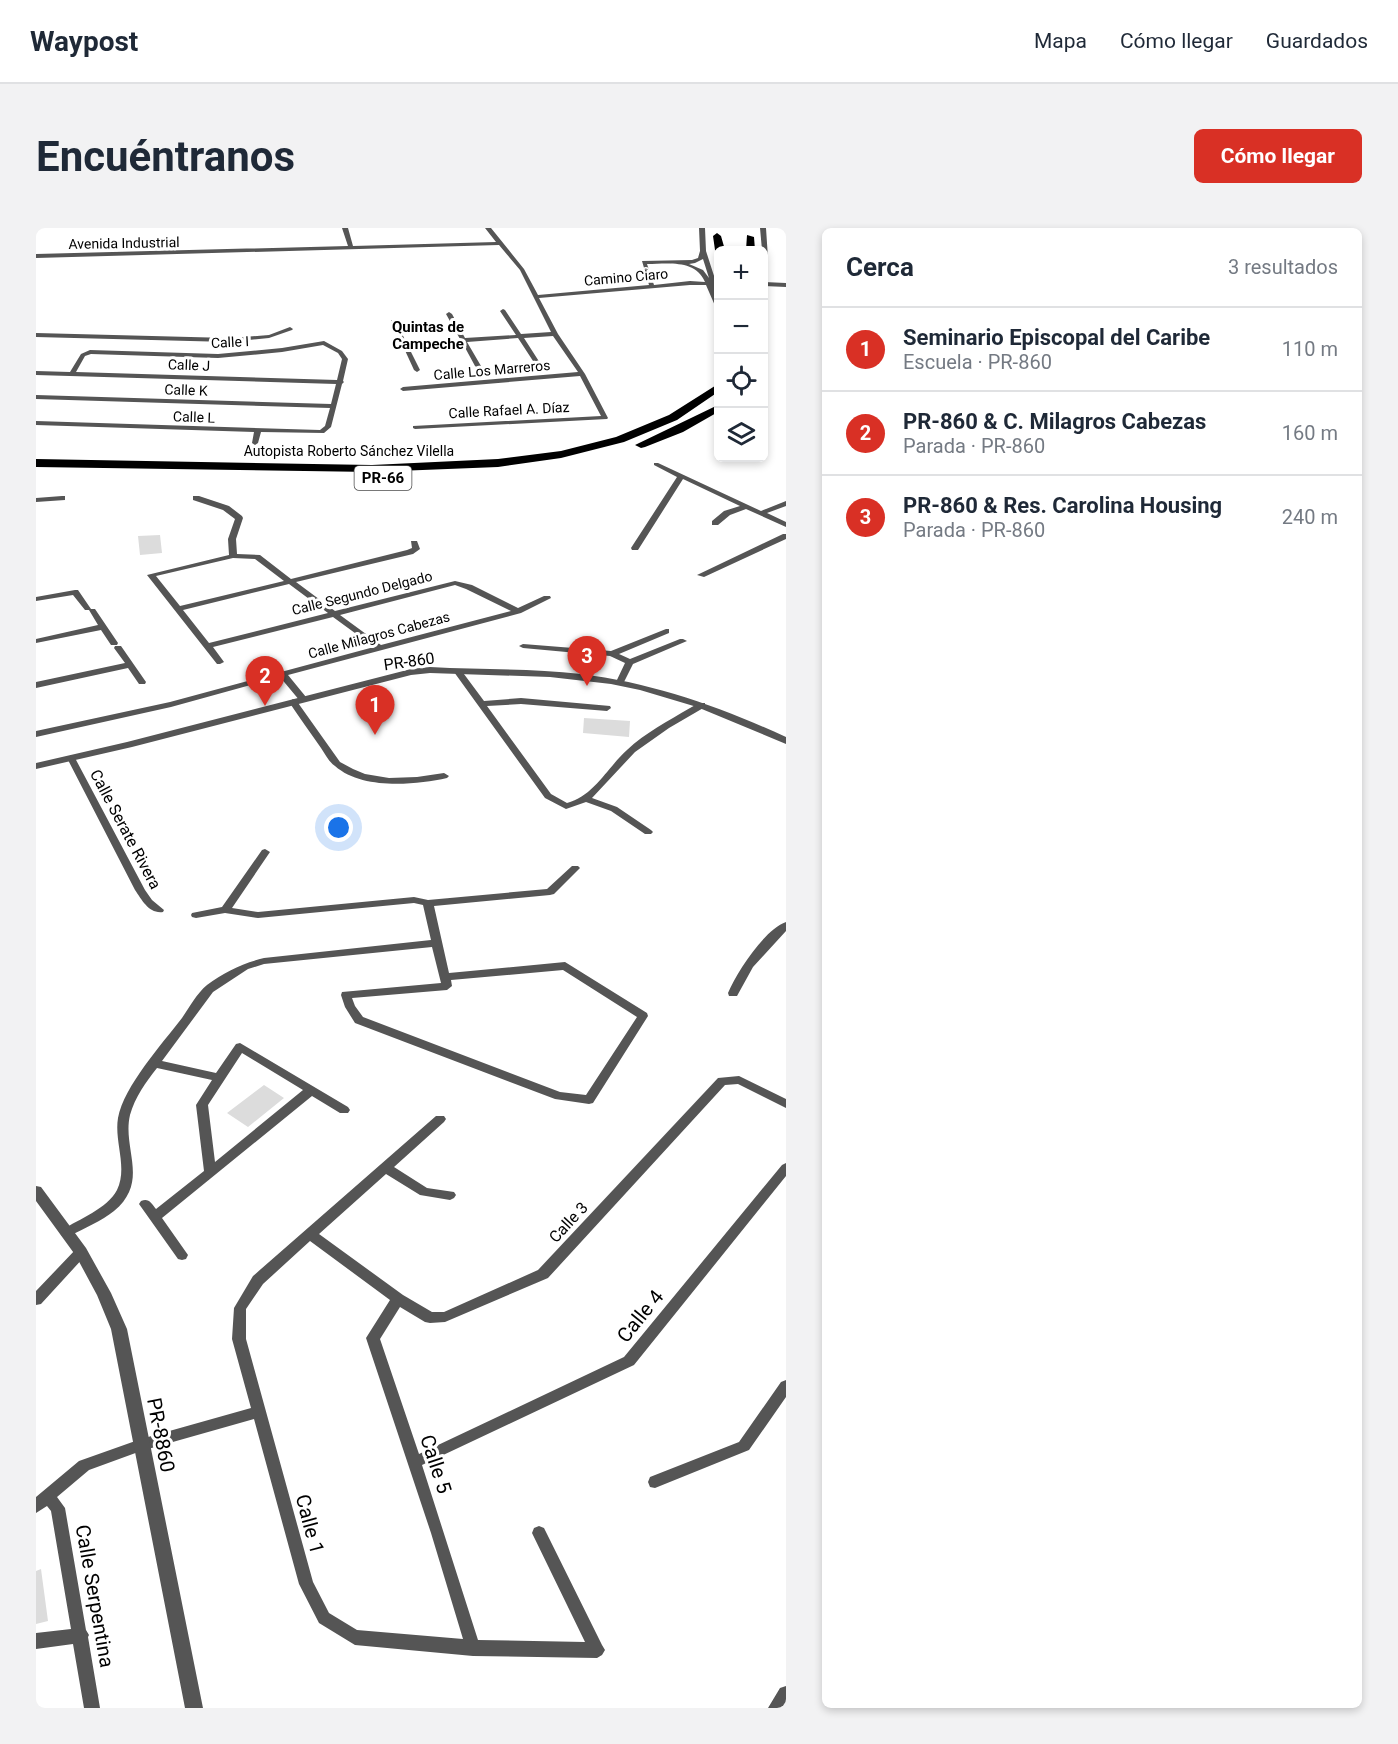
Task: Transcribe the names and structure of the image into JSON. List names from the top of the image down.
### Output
{
  "streets": {
    "highway": ["Autopista Roberto Sánchez Vilella", "PR-66"],
    "street": [
      "Avenida Industrial",
      "Camino Ciaro",
      "Calle I",
      "Calle J",
      "Calle Los Marreros",
      "Calle K",
      "Calle Rafael A. Díaz",
      "Calle L",
      "Calle Segundo Delgado",
      "Calle Milagros Cabezas",
      "PR-860",
      "Calle Serate Rivera",
      "Calle 3",
      "Calle 4",
      "PR-8860",
      "Calle 5",
      "Calle 1",
      "Calle Serpentina"
    ]
  },
  "crossings": [
    ["Calle I", "Calle J"],
    ["Calle I", "Calle K"],
    ["Calle I", "Calle L"],
    ["Calle Los Marreros", "Calle Rafael A. Díaz"],
    ["Calle K", "Calle L"],
    ["Calle Segundo Delgado", "Calle Milagros Cabezas"],
    ["PR-860", "Calle Serate Rivera"],
    ["Calle 3", "Calle 5"],
    ["Calle 3", "Calle 1"],
    ["Calle 4", "Calle 5"],
    ["Calle 5", "Calle 1"]
  ],
  "districts": ["Quintas de Campeche"],
  "page": {
    "header": "Waypost",
    "nav": ["Mapa", "Cómo llegar", "Guardados"],
    "buttons": "Cómo llegar",
    "title": "Encuéntranos",
    "heading": ["Cerca", "3 resultados"],
    "map_buttons": ["+", "−"],
    "list": [
      {
        "mark": "1",
        "name": "Seminario Episcopal del Caribe",
        "note": "Escuela · PR-860",
        "value": "110 m"
      },
      {
        "mark": "2",
        "name": "PR-860 & C. Milagros Cabezas",
        "note": "Parada · PR-860",
        "value": "160 m"
      },
      {
        "mark": "3",
        "name": "PR-860 & Res. Carolina Housing",
        "note": "Parada · PR-860",
        "value": "240 m"
      }
    ],
    "pins": ["3", "2", "1"]
  }
}
